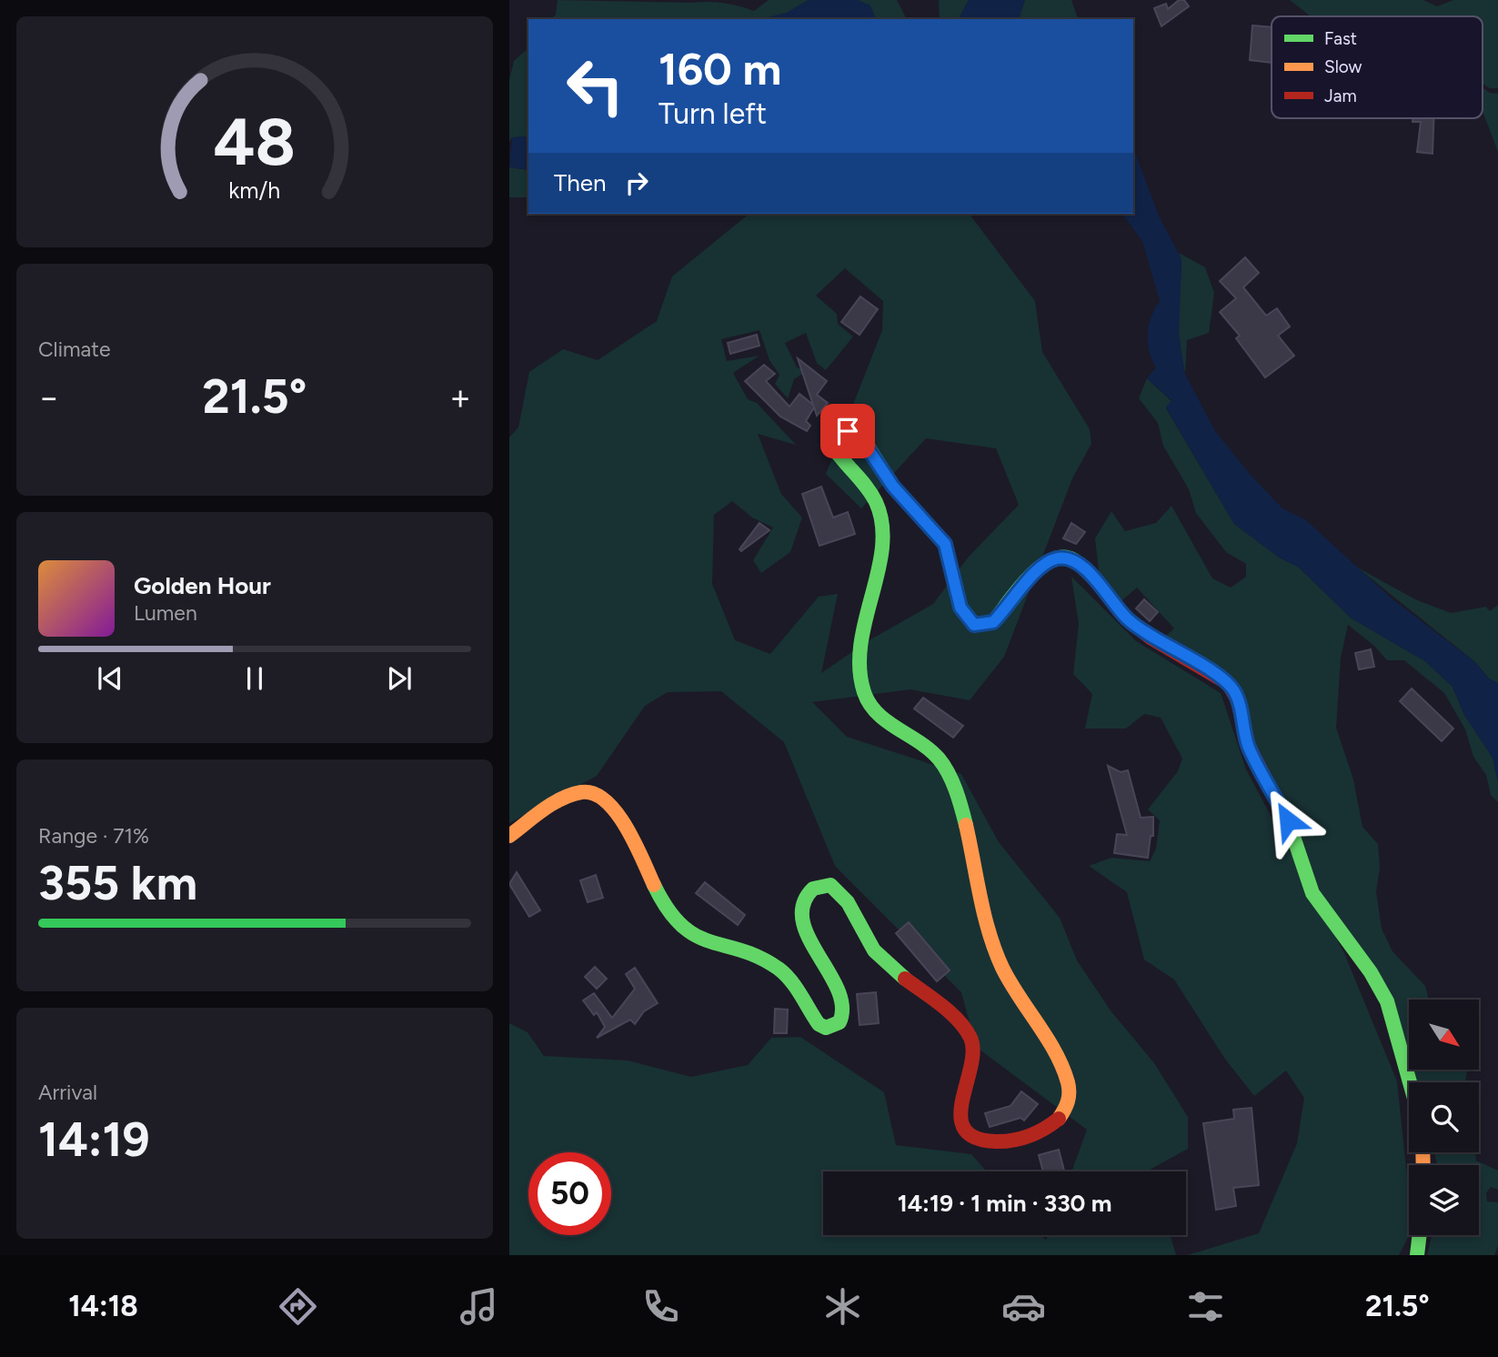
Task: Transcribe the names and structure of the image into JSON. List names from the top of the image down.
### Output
{
  "legend": ["Fast", "Slow", "Jam"],
  "north": "bottom right",
  "page": {
    "turn": ["160 m", "Turn left"],
    "then": "Then",
    "tile": [
      "Climate",
      ["Range · 71%", "355 km"],
      ["Arrival", "14:19"]
    ],
    "heat": ["−", "21.5°", "+"],
    "song": ["Golden Hour", "Lumen"],
    "limit": "50",
    "trip": "14:19 · 1 min · 330 m",
    "tabs": ["14:18", "21.5°"],
    "gauge": ["48", "km/h"]
  }
}
